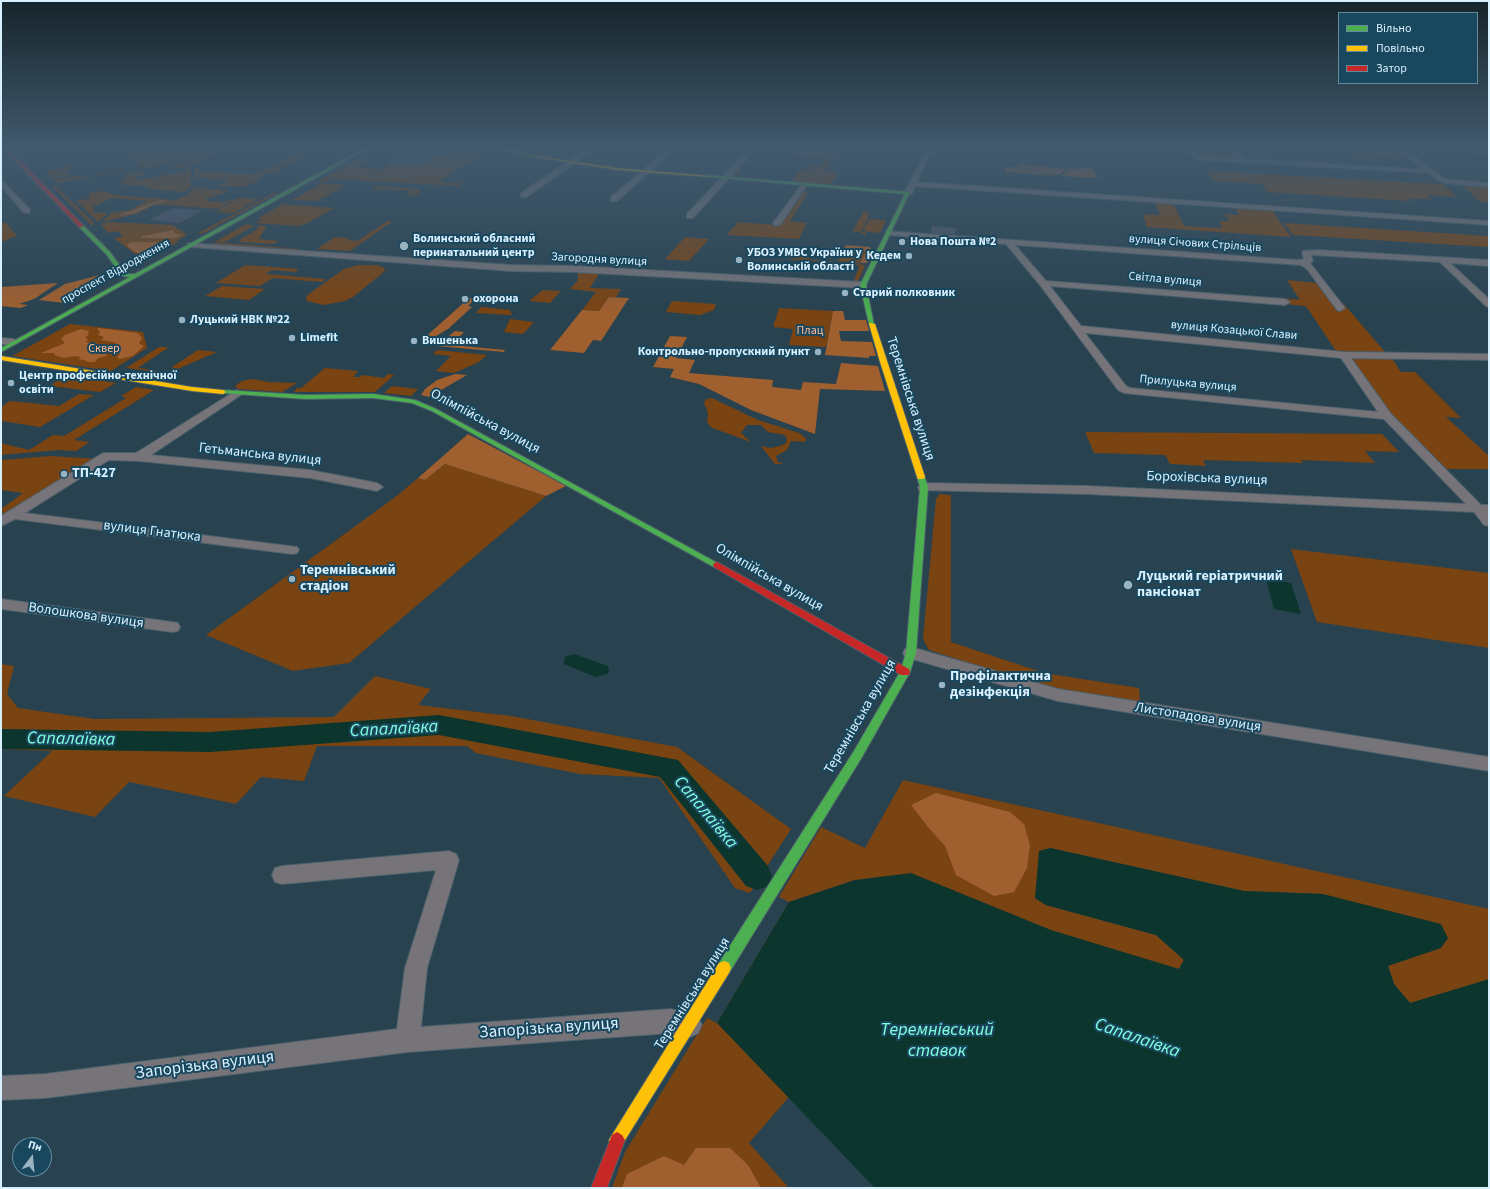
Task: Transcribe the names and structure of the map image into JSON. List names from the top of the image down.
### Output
{
  "streets": {
    "street": [
      "вулиця Січових Стрільців",
      "Загородня вулиця",
      "проспект Відродження",
      "Світла вулиця",
      "вулиця Козацької Слави",
      "Прилуцька вулиця",
      "Теремнівська вулиця",
      "Олімпійська вулиця",
      "Гетьманська вулиця",
      "Борохівська вулиця",
      "вулиця Гнатюка",
      "Волошкова вулиця",
      "Листопадова вулиця",
      "Запорізька вулиця"
    ]
  },
  "crossings": [
    ["вулиця Січових Стрільців", "Прилуцька вулиця"],
    ["Загородня вулиця", "проспект Відродження"],
    ["Загородня вулиця", "Теремнівська вулиця"],
    ["Світла вулиця", "Прилуцька вулиця"],
    ["вулиця Козацької Слави", "Прилуцька вулиця"],
    ["Теремнівська вулиця", "Олімпійська вулиця"],
    ["Теремнівська вулиця", "Борохівська вулиця"],
    ["Теремнівська вулиця", "Листопадова вулиця"],
    ["Теремнівська вулиця", "Запорізька вулиця"]
  ],
  "water": ["Сапалаївка", "Теремнівський ставок"],
  "parks": ["Плац", "Сквер"],
  "places": [
    "Нова Пошта №2",
    "Волинський обласний перинатальний центр",
    "Кедем",
    "УБОЗ УМВС України у Волинськiй області",
    "Старий полковник",
    "охорона",
    "Луцький НВК №22",
    "Limefit",
    "Вишенька",
    "Контрольно-пропускний пункт",
    "Центр професійно-технічної освіти",
    "ТП-427",
    "Теремнівський стадіон",
    "Луцький геріатричний пансіонат",
    "Профілактична дезінфекція"
  ],
  "legend": ["Вільно", "Повільно", "Затор"],
  "north": "top"
}
